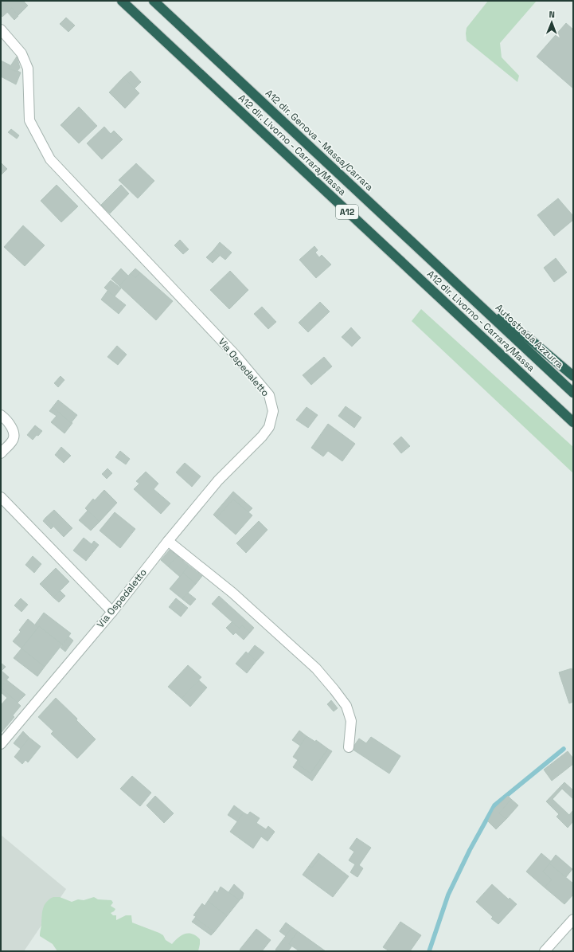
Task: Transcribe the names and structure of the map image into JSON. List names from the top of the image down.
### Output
{
  "streets": {
    "highway": [
      "A12 dir. Genova - Massa/Carrara",
      "A12 dir. Livorno - Carrara/Massa",
      "A12",
      "Autostrada Azzurra"
    ],
    "street": ["Via Ospedaletto"]
  },
  "crossings": [
    ["A12 dir. Genova - Massa/Carrara", "Autostrada Azzurra"]
  ],
  "north": "top"
}
